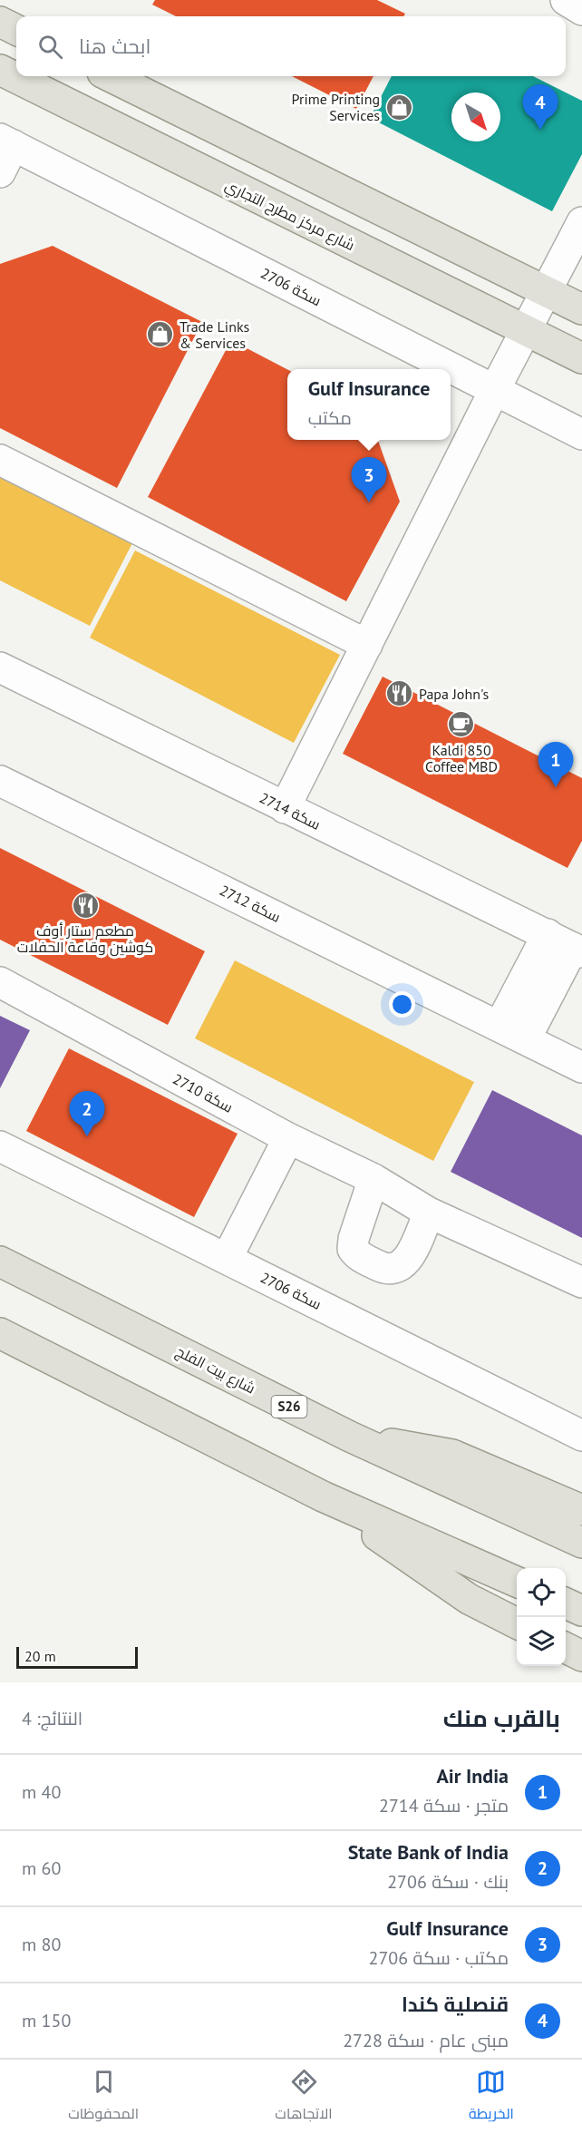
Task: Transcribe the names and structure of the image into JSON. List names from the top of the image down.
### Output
{
  "streets": {
    "main road": ["شارع مركز مطرح التجاري", "شارع بيت الفلج", "S26"],
    "street": [
      "سكة 2706",
      "سكة 2714",
      "سكة 2712",
      "سكة 2710"
    ]
  },
  "places": {
    "shop": ["Prime Printing Services", "Trade Links & Services"],
    "restaurant": ["Papa John's", "مطعم ستار أوف كوشين وقاعة الحفلات"],
    "cafe": ["Kaldi 850 Coffee MBD"]
  },
  "scale_bar": "20 m",
  "north": "bottom right",
  "page": {
    "search": "ابحث هنا",
    "pins": [
      "4",
      "3",
      "1",
      "2"
    ],
    "popup": ["Gulf Insurance", "مكتب"],
    "scale": "20 m",
    "heading": ["بالقرب منك", "النتائج: 4"],
    "list": [
      {
        "mark": "1",
        "name": "Air India",
        "note": "متجر · سكة 2714",
        "value": "40 m"
      },
      {
        "mark": "2",
        "name": "State Bank of India",
        "note": "بنك · سكة 2706",
        "value": "60 m"
      },
      {
        "mark": "3",
        "name": "Gulf Insurance",
        "note": "مكتب · سكة 2706",
        "value": "80 m"
      },
      {
        "mark": "4",
        "name": "قنصلية كندا",
        "note": "مبنى عام · سكة 2728",
        "value": "150 m"
      }
    ],
    "nav": ["الخريطة", "الاتجاهات", "المحفوظات"]
  }
}
